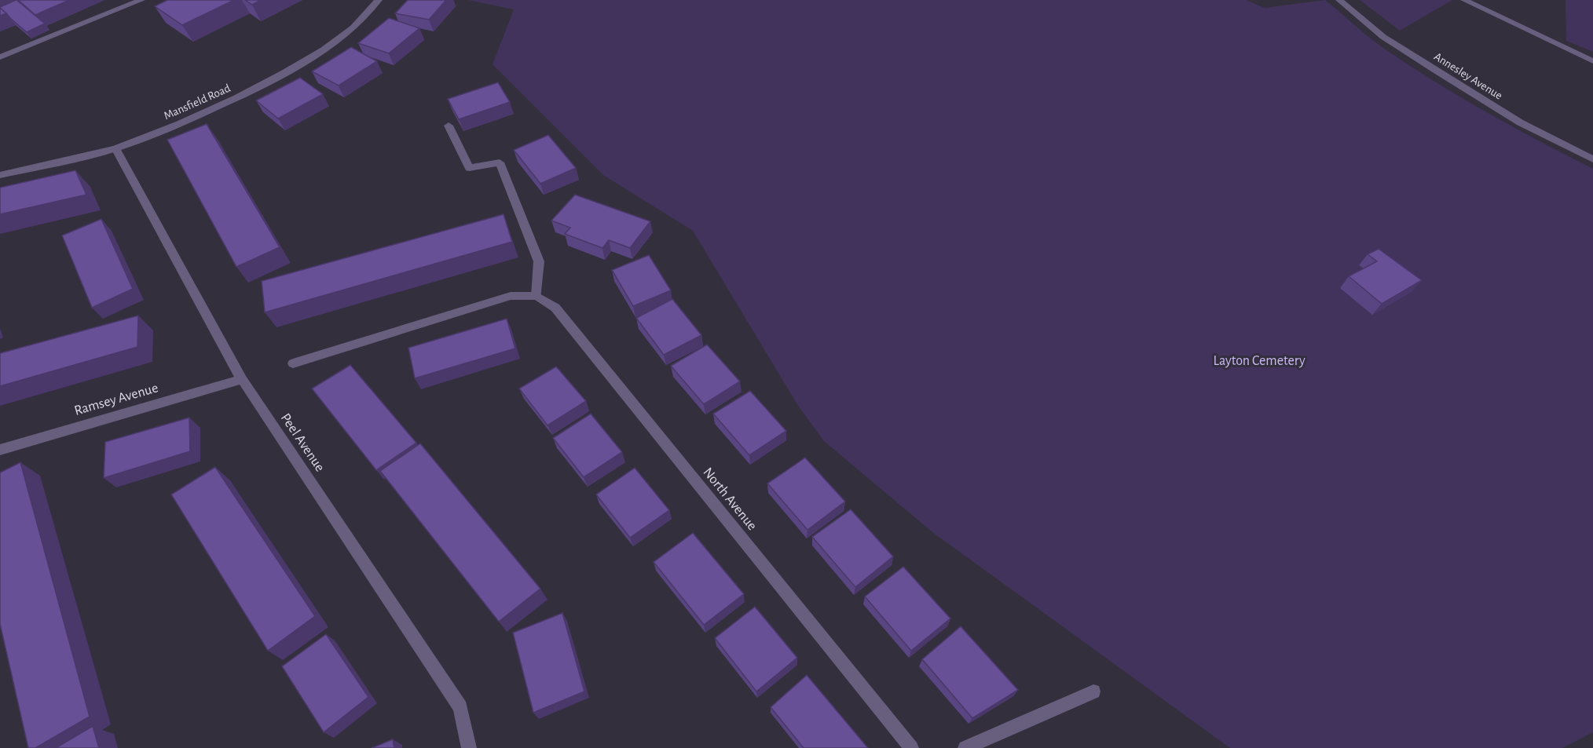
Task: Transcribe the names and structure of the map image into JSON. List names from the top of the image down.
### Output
{
  "streets": {
    "street": [
      "Annesley Avenue",
      "Mansfield Road",
      "Ramsey Avenue",
      "Peel Avenue",
      "North Avenue"
    ]
  },
  "crossings": [
    ["Mansfield Road", "Peel Avenue"],
    ["Ramsey Avenue", "Peel Avenue"]
  ],
  "parks": ["Layton Cemetery"]
}
